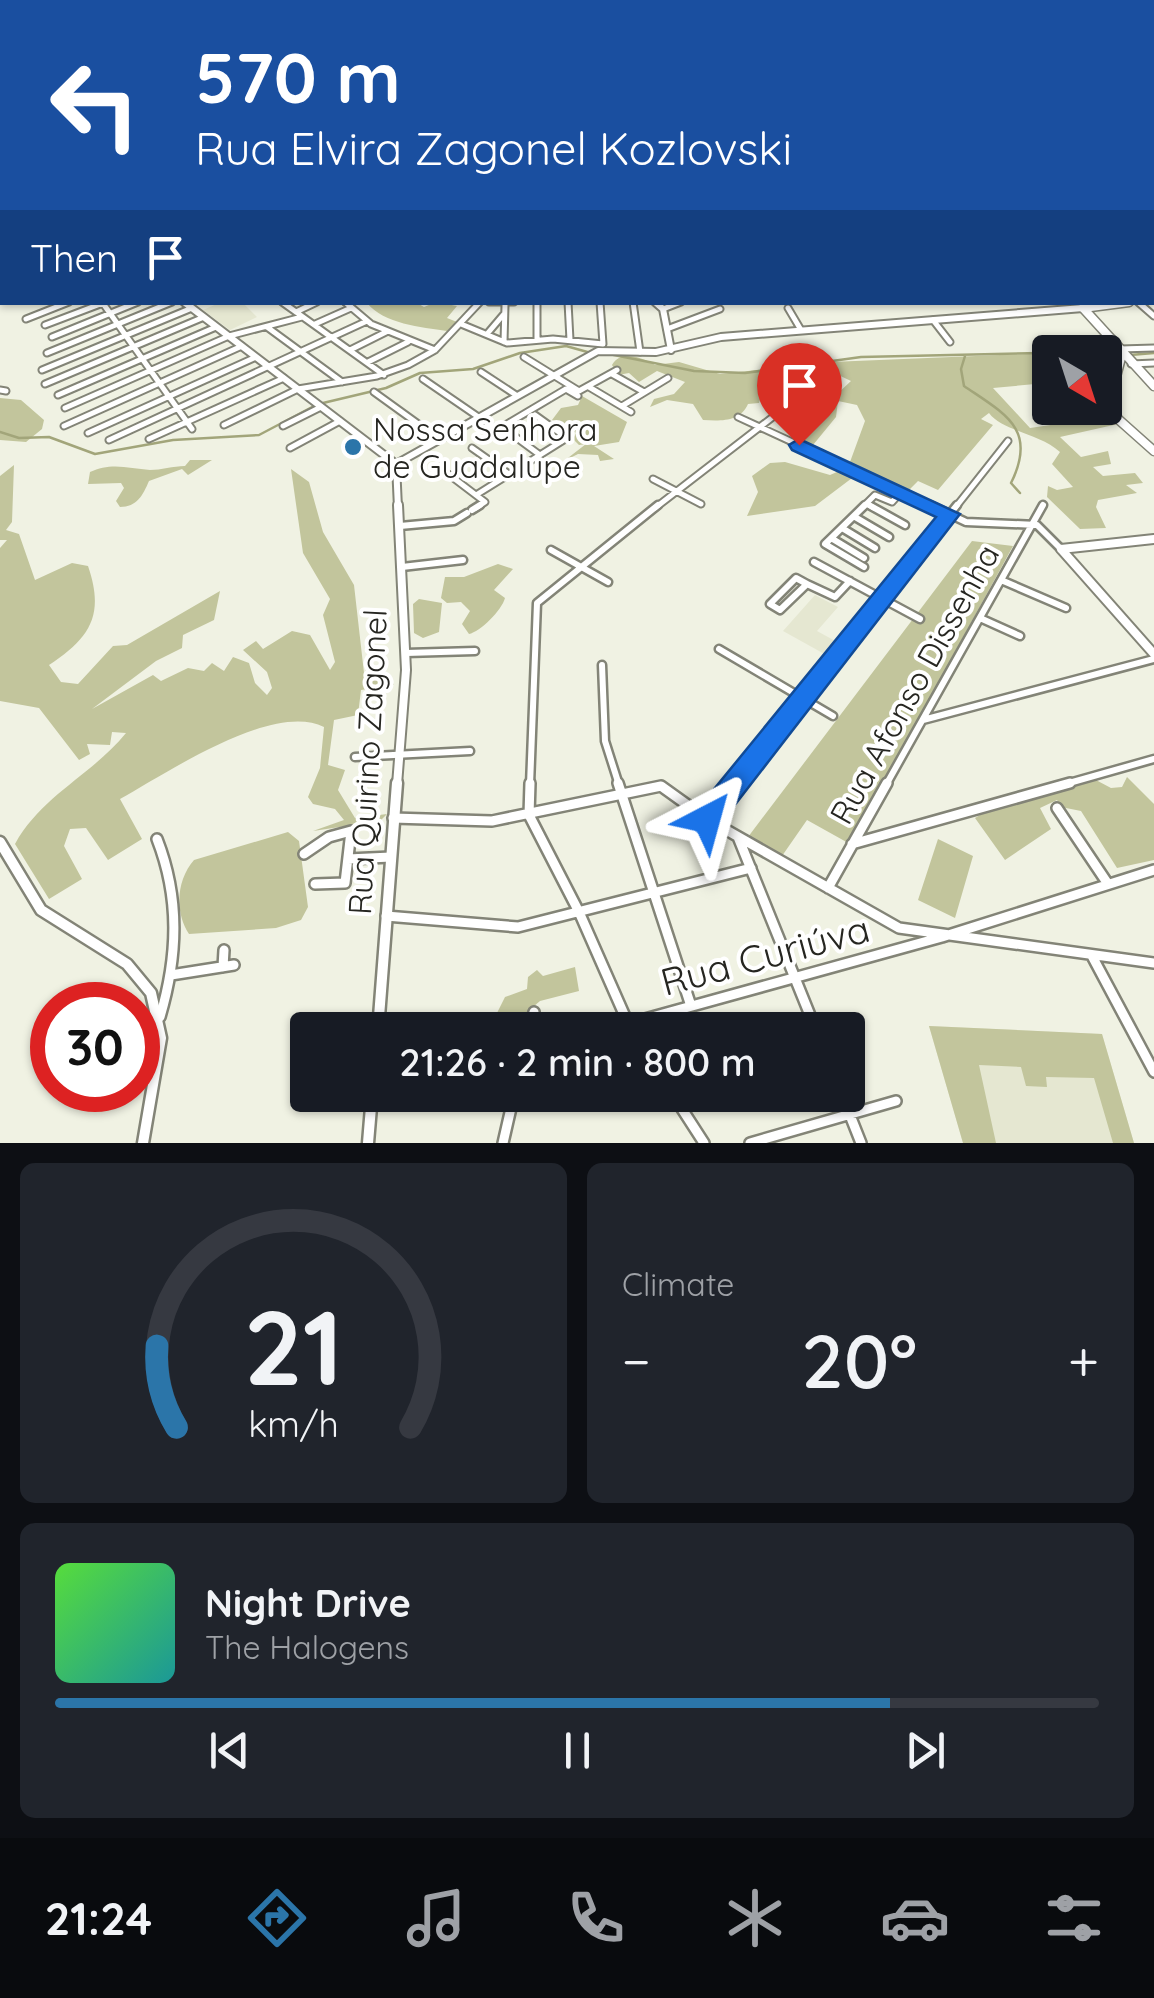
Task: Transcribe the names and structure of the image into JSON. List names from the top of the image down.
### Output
{
  "streets": {
    "street": ["Rua Afonso Dissenha", "Rua Quirino Zagonel", "Rua Curiúva"]
  },
  "places": ["Nossa Senhora de Guadalupe"],
  "north": "bottom right",
  "page": {
    "turn": ["570 m", "Rua Elvira Zagonel Kozlovski"],
    "then": "Then",
    "limit": "30",
    "trip": "21:26 · 2 min · 800 m",
    "tile": "Climate",
    "heat": ["−", "20°", "+"],
    "song": ["Night Drive", "The Halogens"],
    "tabs": "21:24",
    "gauge": ["21", "km/h"]
  }
}
